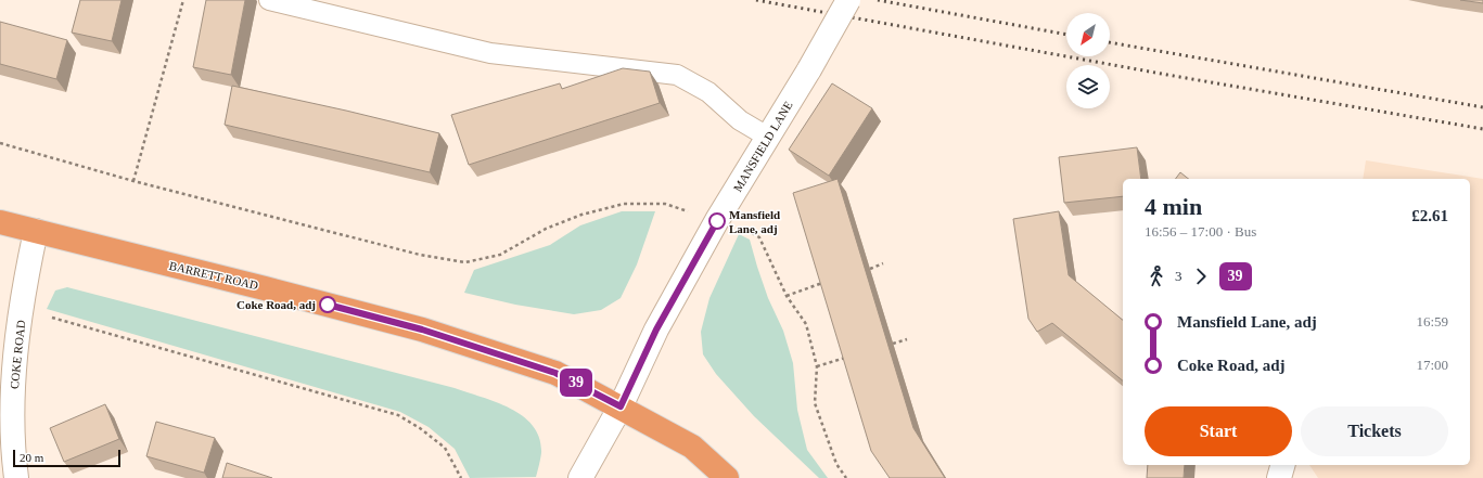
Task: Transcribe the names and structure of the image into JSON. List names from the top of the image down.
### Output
{
  "streets": {
    "highway": ["BARRETT ROAD"],
    "street": ["MANSFIELD LANE", "COKE ROAD"]
  },
  "crossings": [
    ["MANSFIELD LANE", "BARRETT ROAD"],
    ["BARRETT ROAD", "COKE ROAD"]
  ],
  "places": ["Mansfield Lane, adj", "Coke Road, adj"],
  "lines": ["bus line 39"],
  "scale_bar": "20 m",
  "north": "bottom left",
  "page": {
    "on_map": "39",
    "heading": ["4 min", "16:56 – 17:00 · Bus", "£2.61"],
    "legs": ["3", "39"],
    "list": [
      {
        "name": "Mansfield Lane, adj",
        "value": "16:59"
      },
      {
        "name": "Coke Road, adj",
        "value": "17:00"
      }
    ],
    "buttons": ["Start", "Tickets"],
    "scale": "20 m"
  }
}
